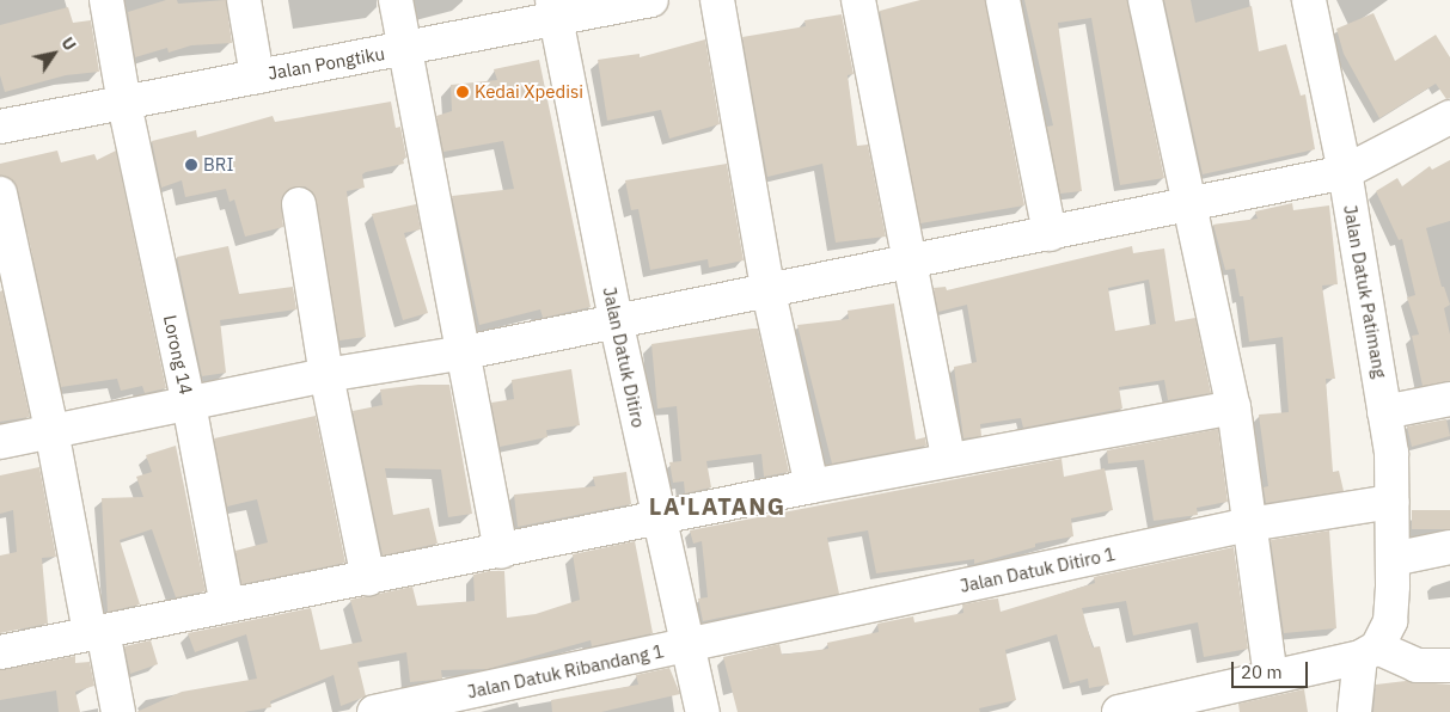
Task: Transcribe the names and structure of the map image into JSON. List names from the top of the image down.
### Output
{
  "streets": {
    "street": [
      "Jalan Pongtiku",
      "Jalan Datuk Patimang",
      "Lorong 14",
      "Jalan Datuk Ditiro",
      "Jalan Datuk Ditiro 1",
      "Jalan Datuk Ribandang 1"
    ]
  },
  "crossings": [
    ["Jalan Pongtiku", "Lorong 14"],
    ["Jalan Pongtiku", "Jalan Datuk Ditiro"],
    ["Jalan Datuk Patimang", "Jalan Datuk Ditiro 1"],
    ["Jalan Datuk Ditiro", "Jalan Datuk Ditiro 1"],
    ["Jalan Datuk Ditiro", "Jalan Datuk Ribandang 1"],
    ["Jalan Datuk Ditiro 1", "Jalan Datuk Ribandang 1"]
  ],
  "districts": ["LA'LATANG"],
  "places": ["Kedai Xpedisi", "BRI"],
  "scale_bar": "20 m",
  "north": "top right"
}
